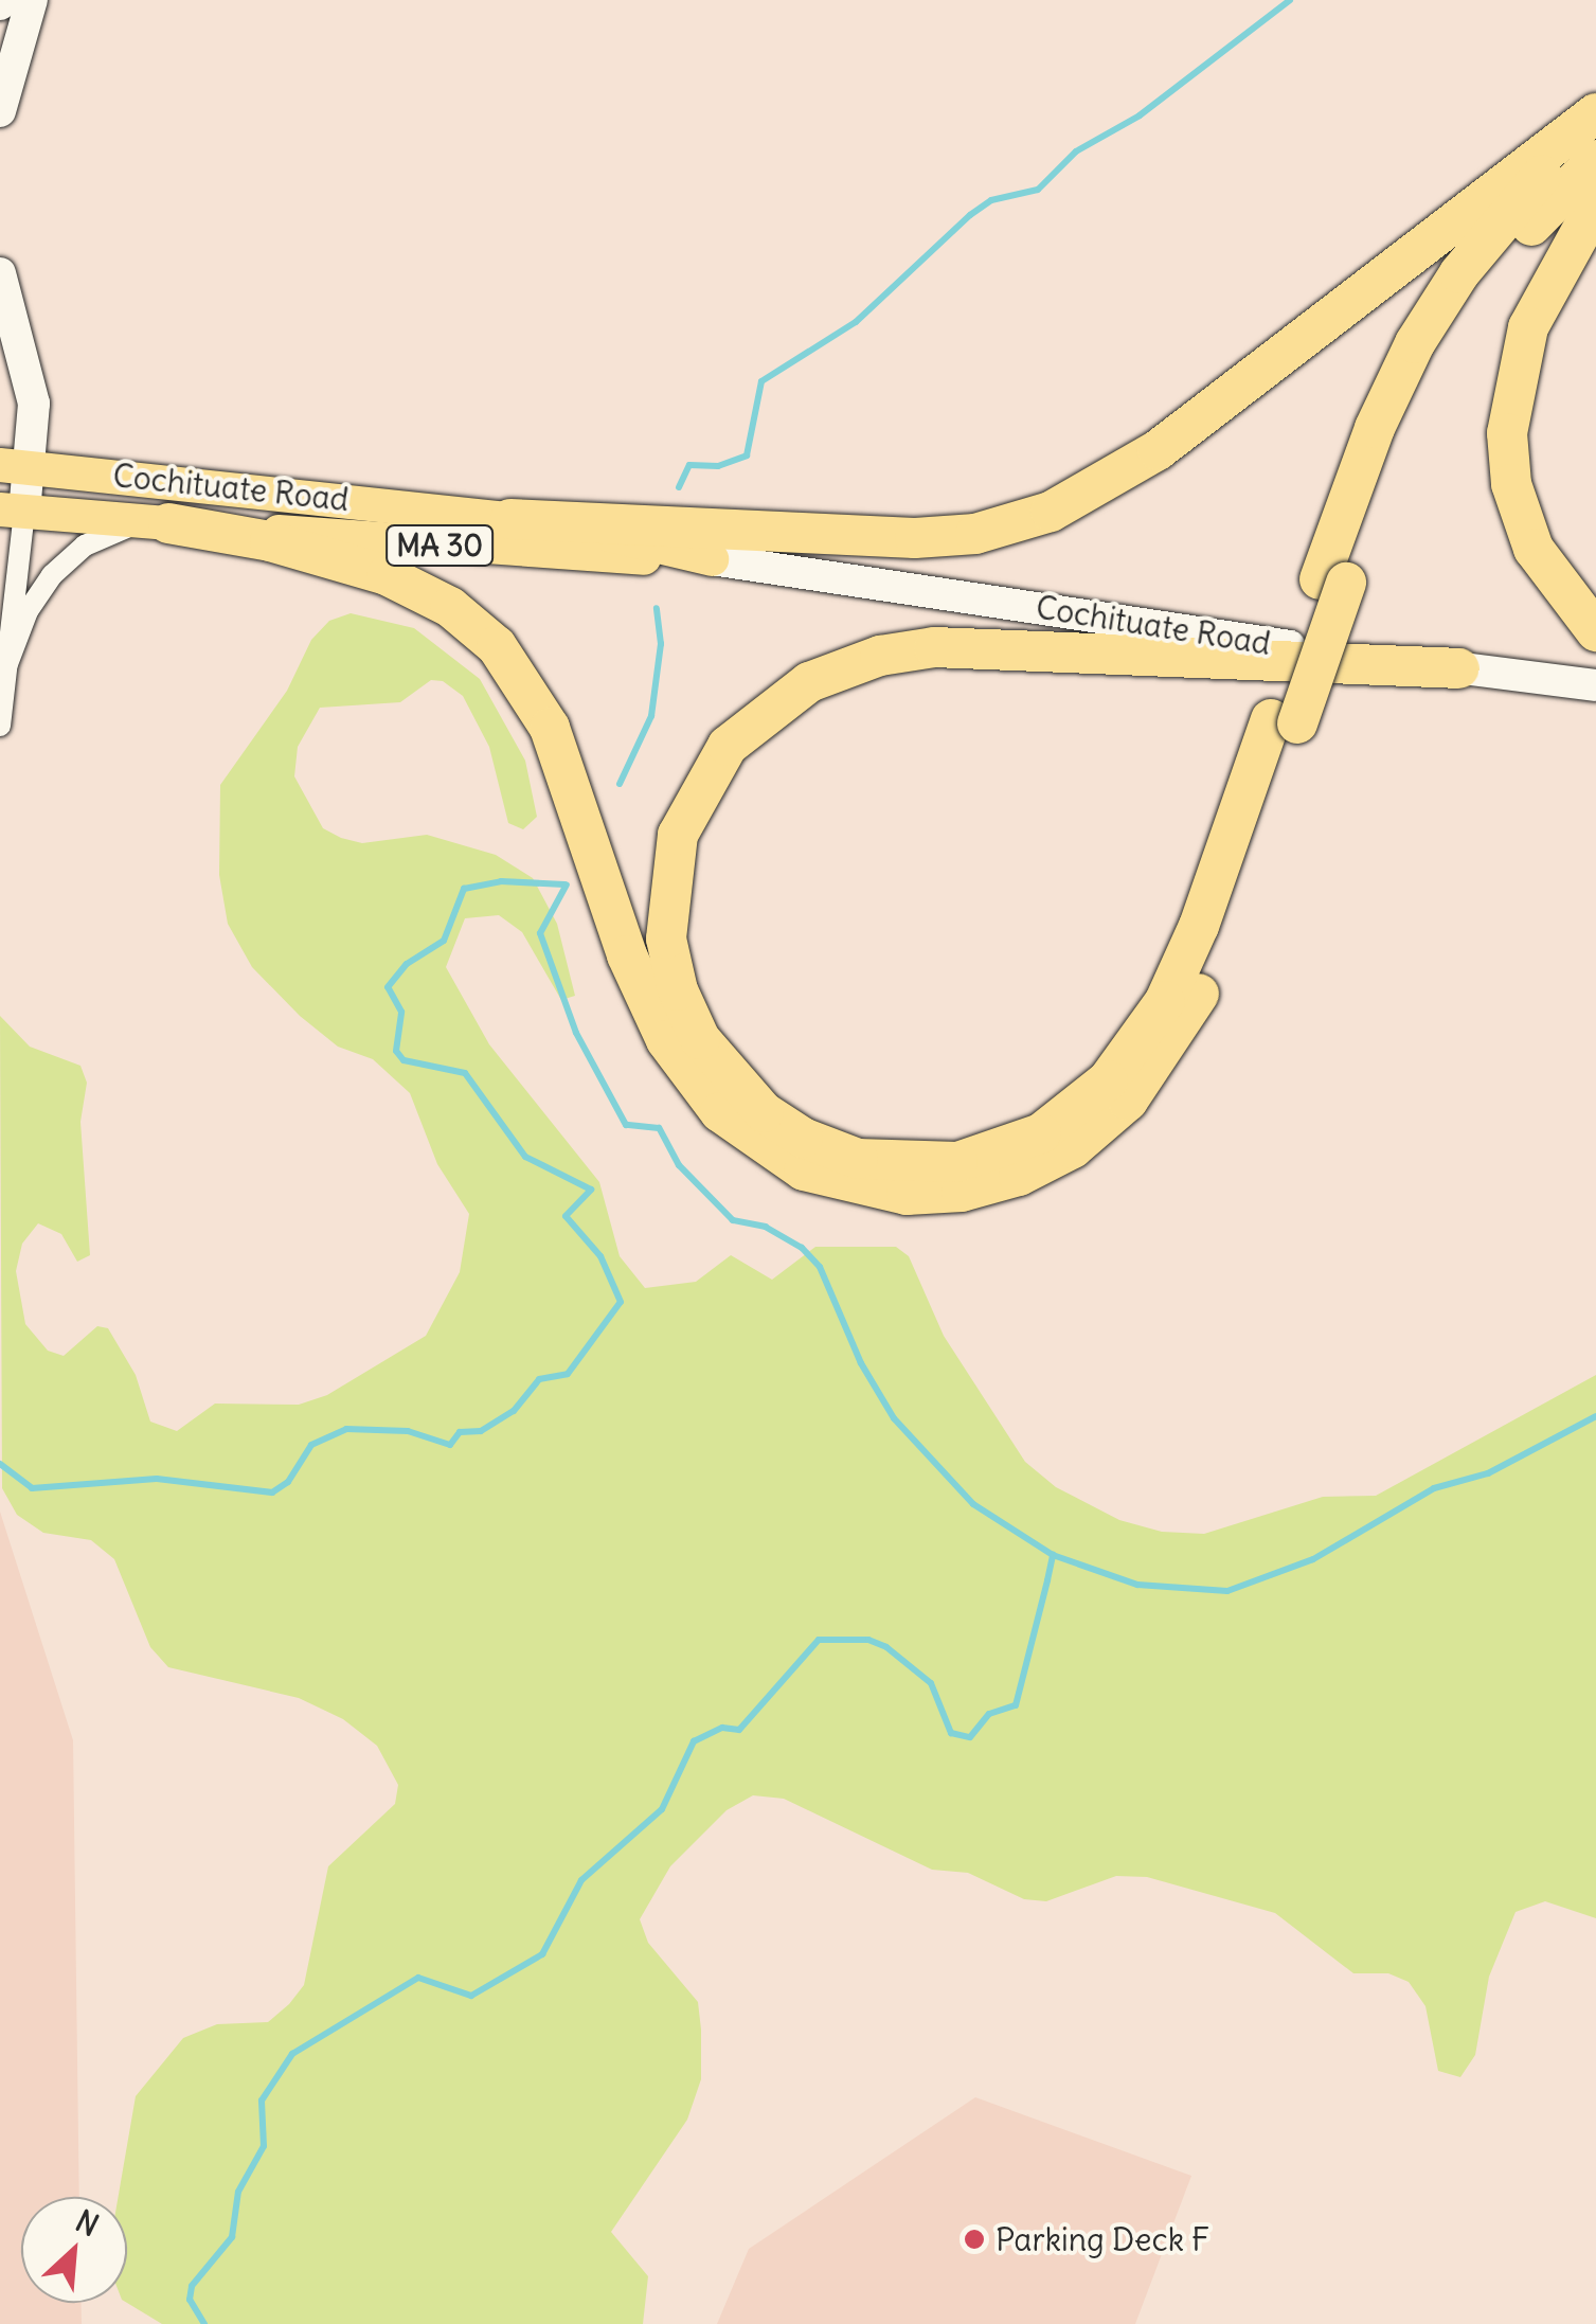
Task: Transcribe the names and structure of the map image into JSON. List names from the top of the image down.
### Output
{
  "streets": {
    "main road": ["Cochituate Road", "MA 30"]
  },
  "places": ["Parking Deck F"],
  "north": "top right"
}
